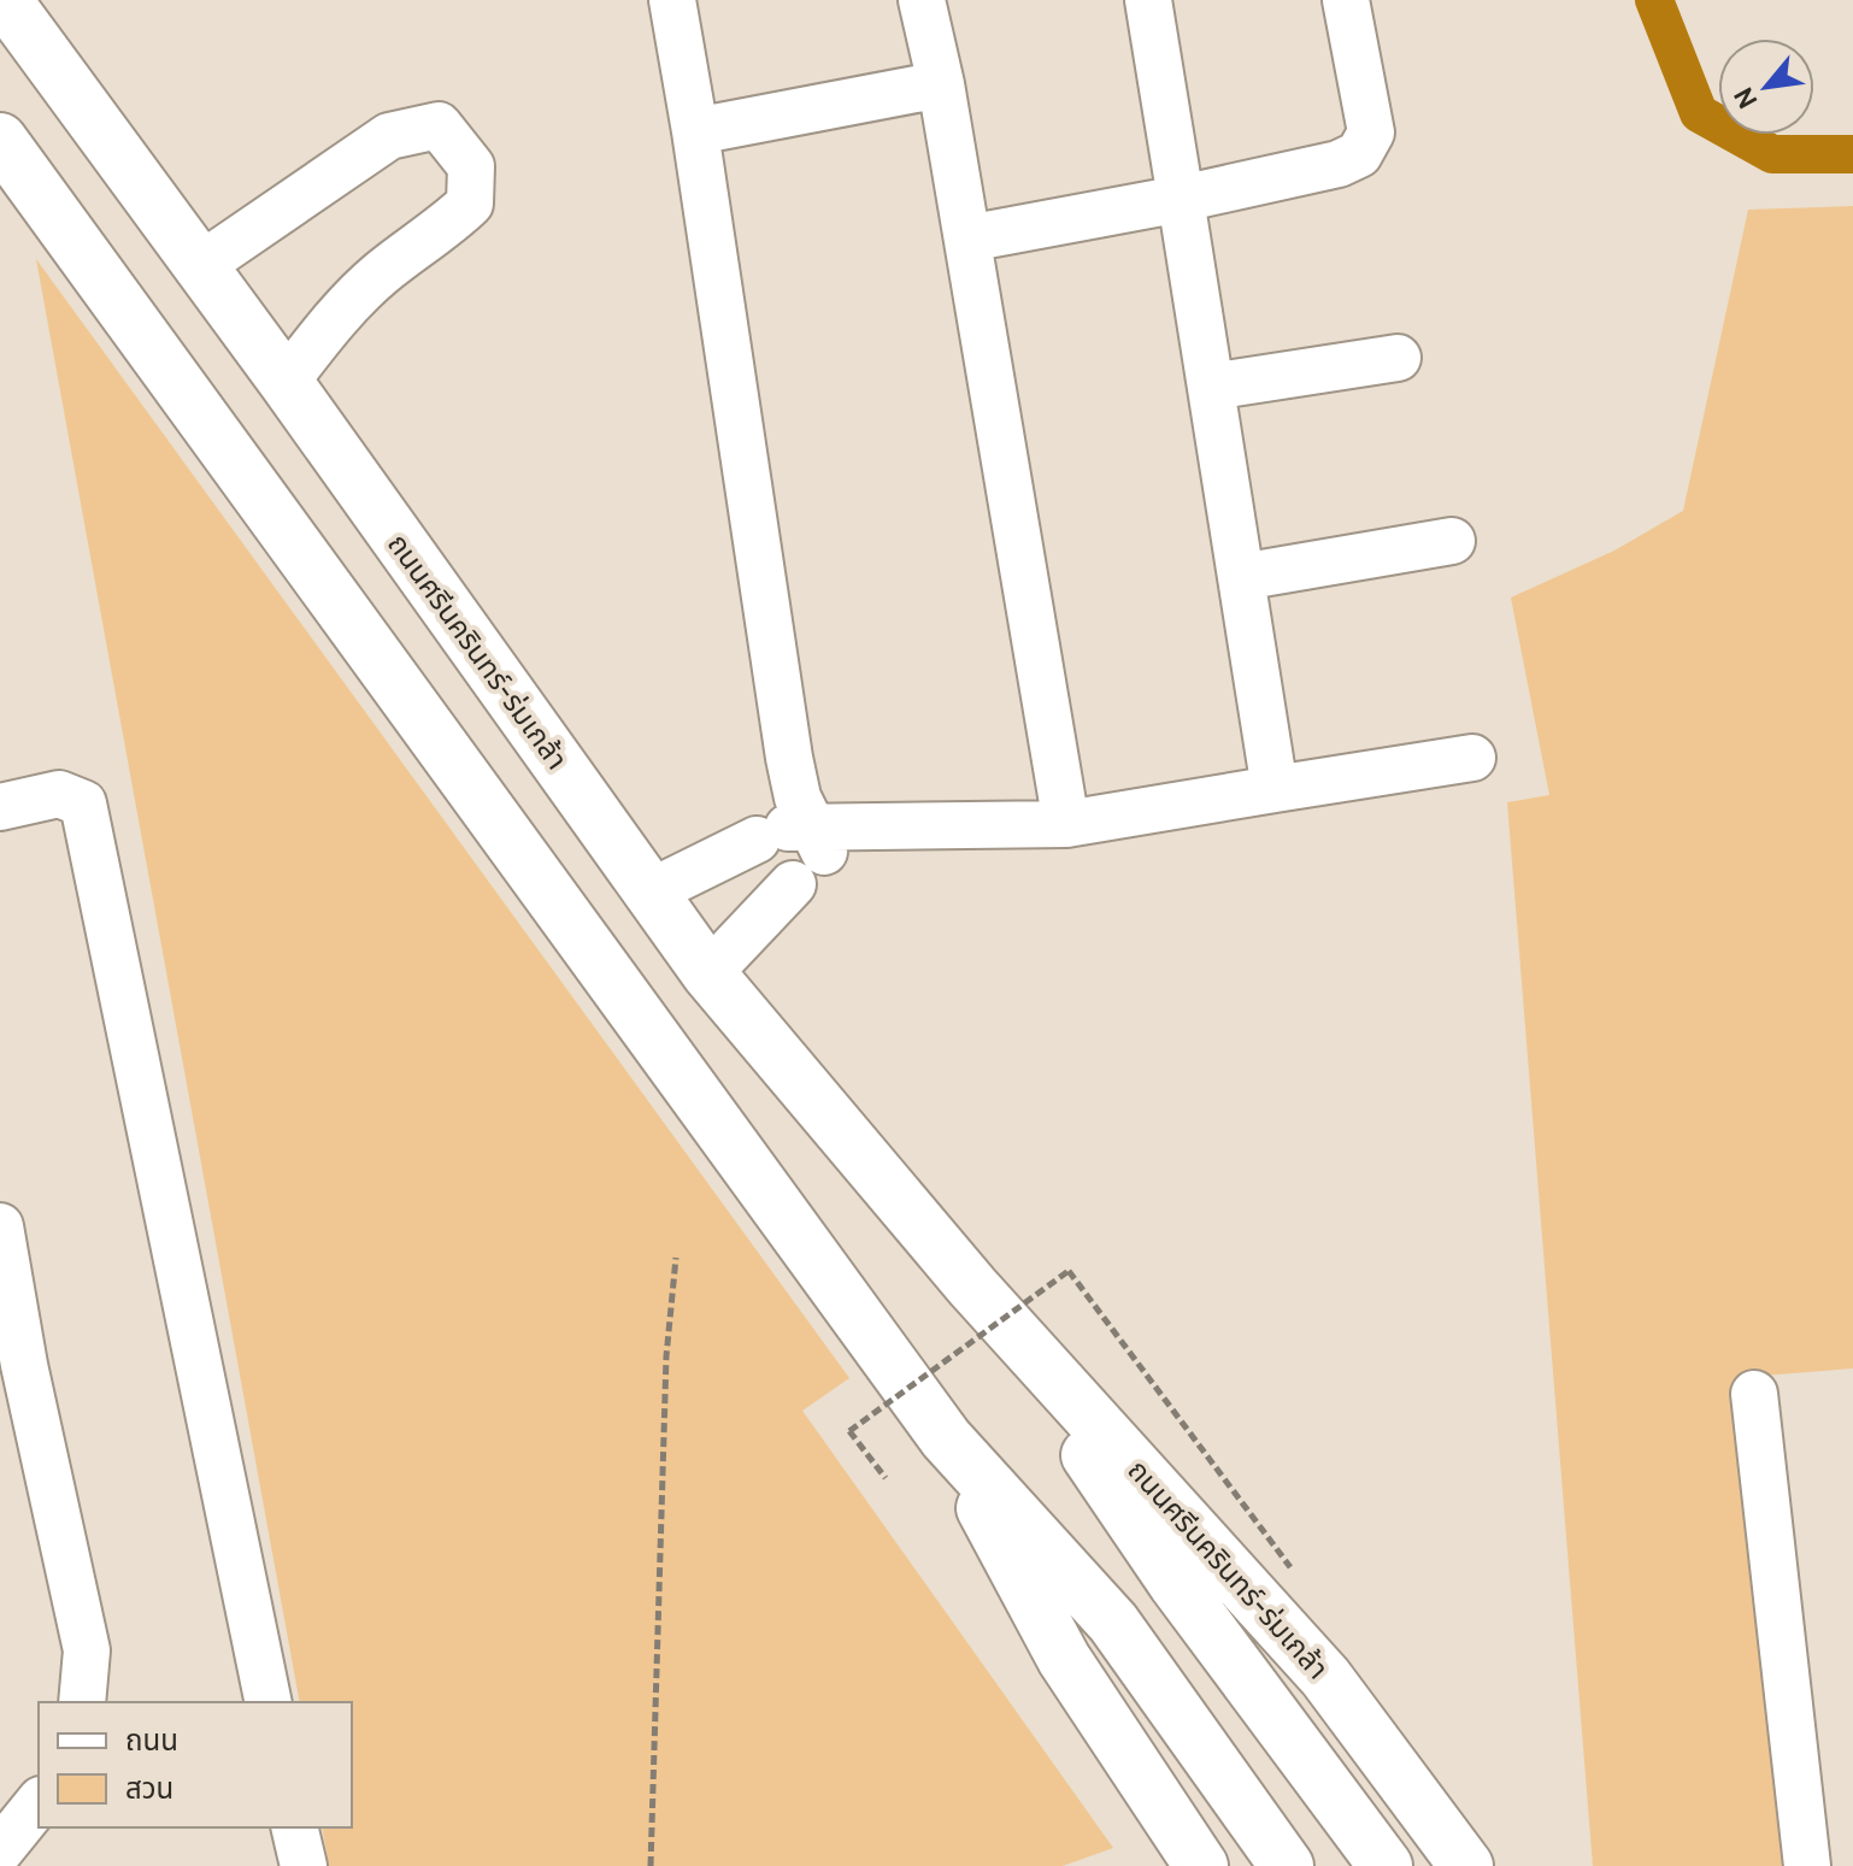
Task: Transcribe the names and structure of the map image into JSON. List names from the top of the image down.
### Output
{
  "streets": {
    "main road": ["ถนนศรีนครินทร์-ร่มเกล้า"]
  },
  "legend": ["ถนน", "สวน"],
  "north": "bottom left"
}
